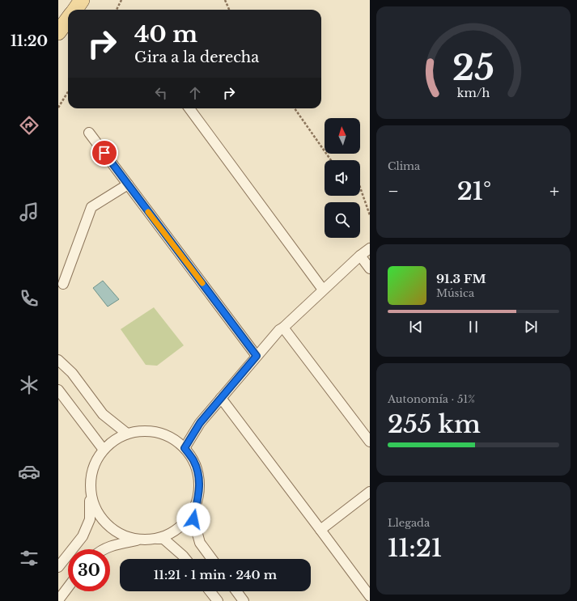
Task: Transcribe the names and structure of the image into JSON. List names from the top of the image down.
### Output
{
  "north": "top",
  "page": {
    "tabs": "11:20",
    "turn": ["40 m", "Gira a la derecha"],
    "tile": [
      "Clima",
      ["Autonomía · 51%", "255 km"],
      ["Llegada", "11:21"]
    ],
    "heat": ["−", "21°", "+"],
    "song": ["91.3 FM", "Música"],
    "limit": "30",
    "trip": "11:21 · 1 min · 240 m",
    "gauge": ["25", "km/h"]
  }
}
